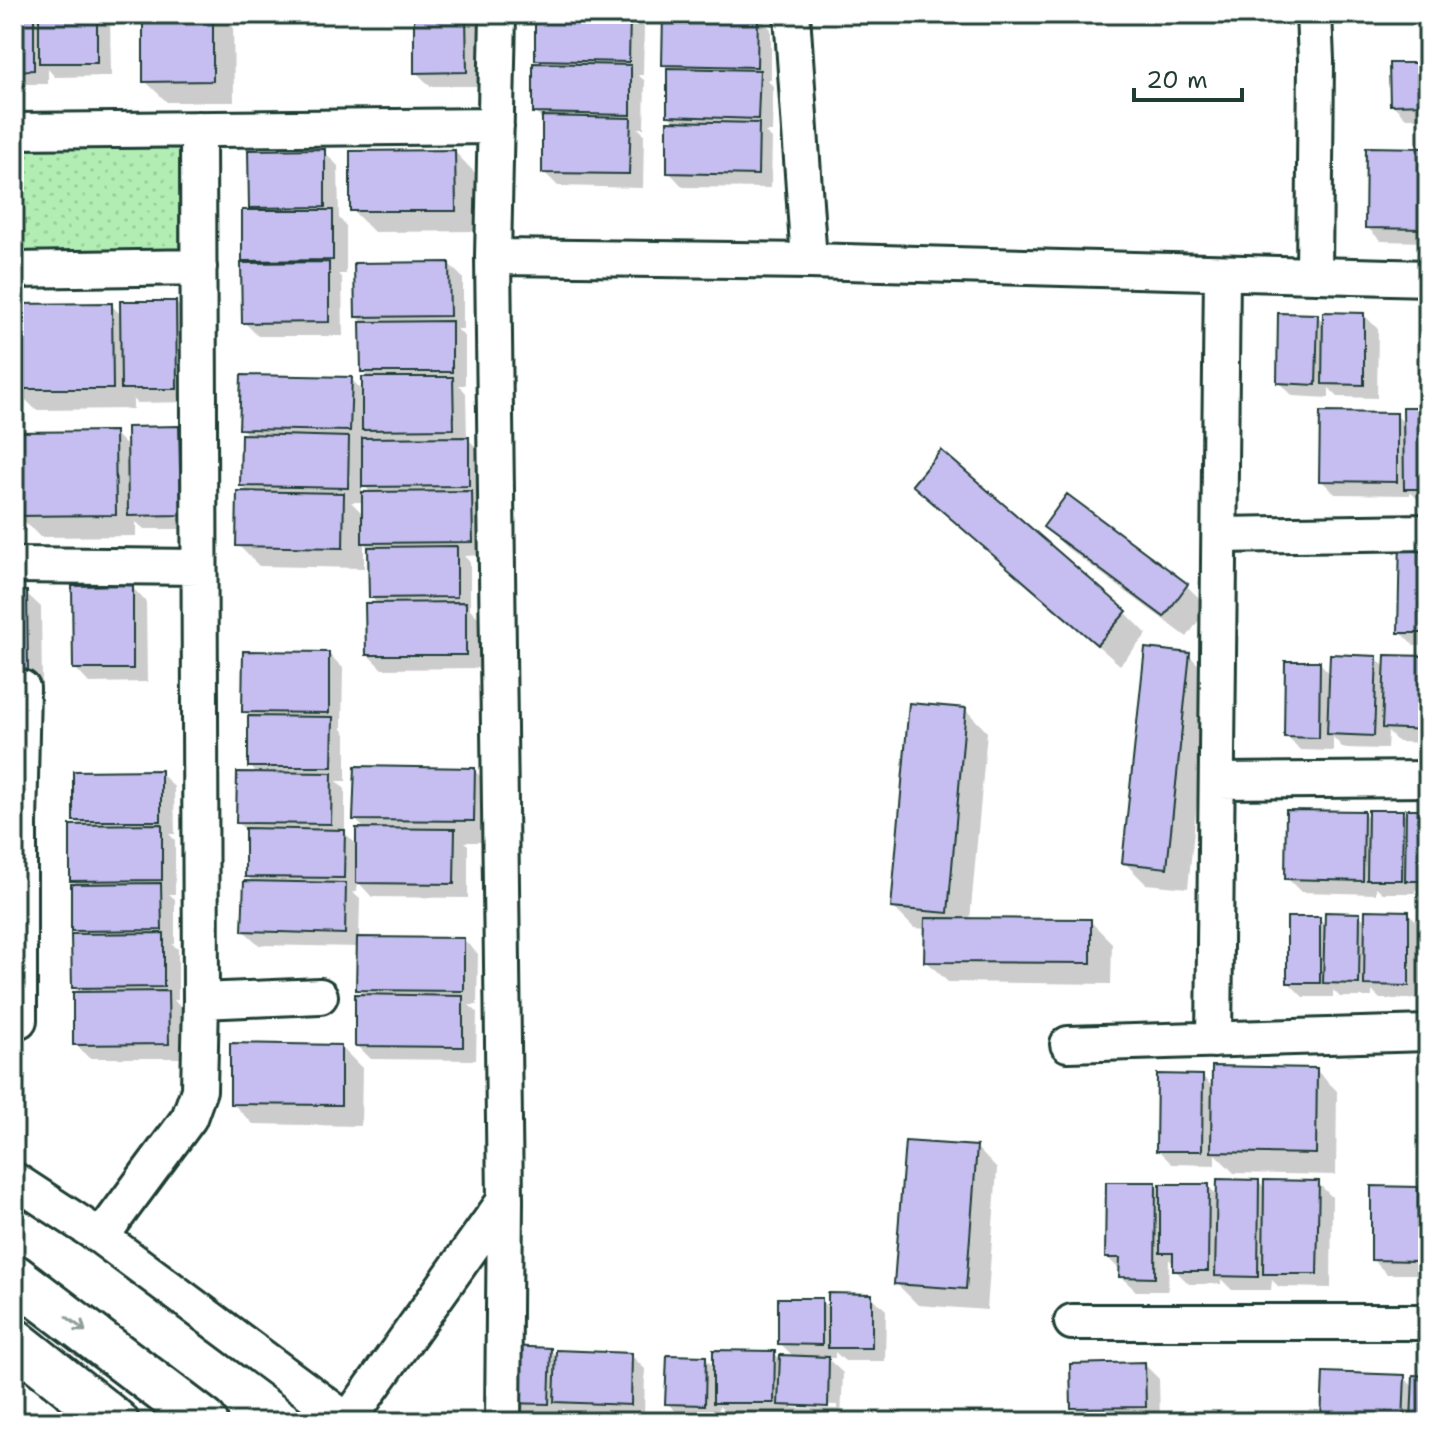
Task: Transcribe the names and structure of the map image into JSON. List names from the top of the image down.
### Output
{
  "scale_bar": "20 m"
}
